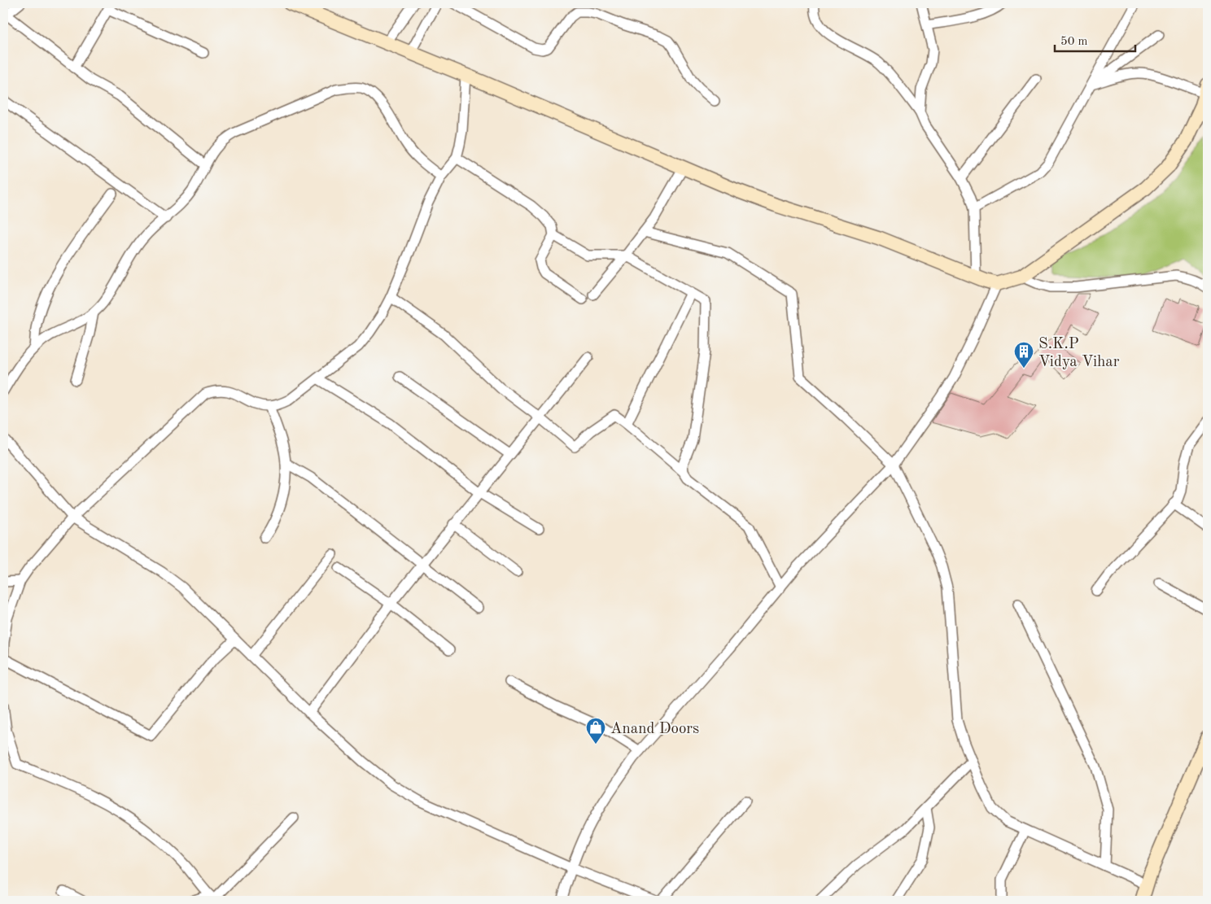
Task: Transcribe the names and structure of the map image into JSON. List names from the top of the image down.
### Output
{
  "places": {
    "building": ["S.K.P Vidya Vihar"],
    "shop": ["Anand Doors"]
  },
  "scale_bar": "50 m"
}
